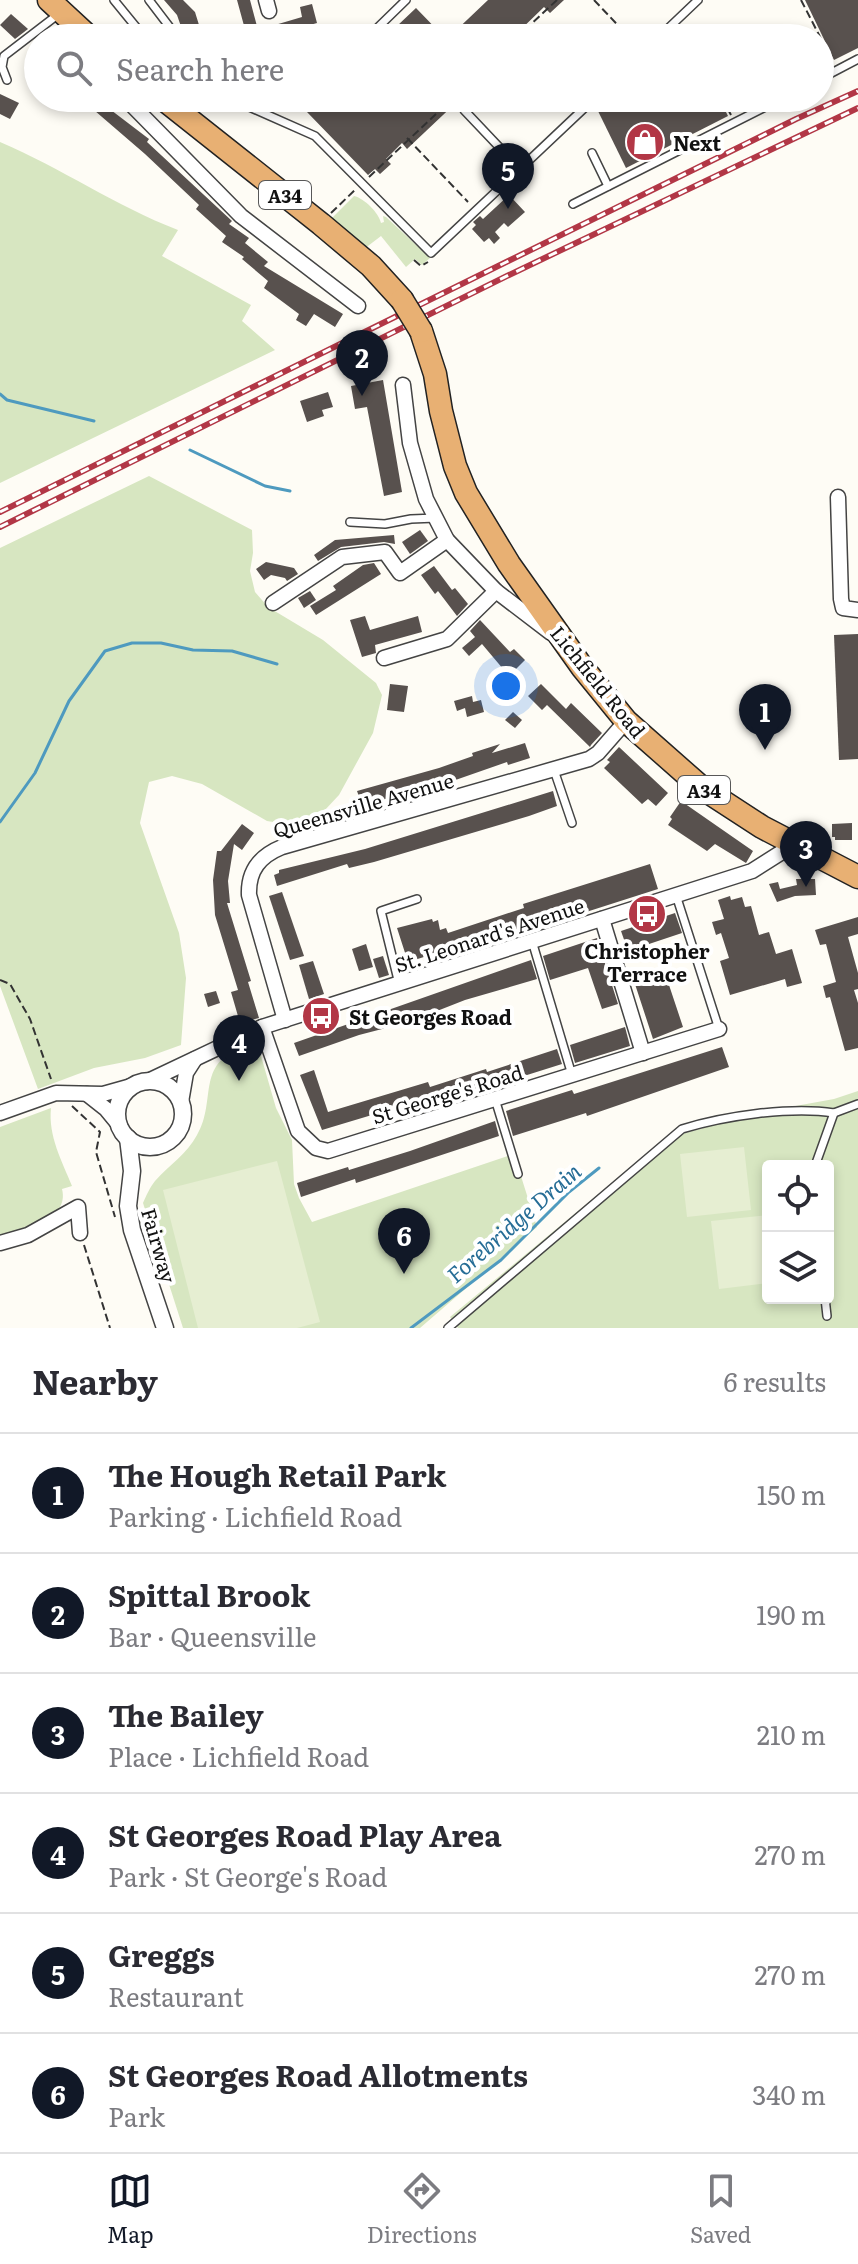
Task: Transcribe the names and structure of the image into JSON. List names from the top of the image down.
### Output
{
  "streets": {
    "highway": ["A34", "Lichfield Road"],
    "street": [
      "Queensville Avenue",
      "St. Leonard's Avenue",
      "St George's Road",
      "Fairway"
    ]
  },
  "crossings": [
    ["Lichfield Road", "Queensville Avenue"],
    ["Lichfield Road", "St. Leonard's Avenue"],
    ["Queensville Avenue", "St. Leonard's Avenue"],
    ["St. Leonard's Avenue", "St George's Road"],
    ["St. Leonard's Avenue", "Fairway"]
  ],
  "water": ["Forebridge Drain"],
  "places": {
    "shop": ["Next"],
    "bus stop": ["Christopher Terrace", "St Georges Road"]
  },
  "page": {
    "search": "Search here",
    "pins": [
      "5",
      "2",
      "1",
      "3",
      "4",
      "6"
    ],
    "heading": ["Nearby", "6 results"],
    "list": [
      {
        "mark": "1",
        "name": "The Hough Retail Park",
        "note": "Parking · Lichfield Road",
        "value": "150 m"
      },
      {
        "mark": "2",
        "name": "Spittal Brook",
        "note": "Bar · Queensville",
        "value": "190 m"
      },
      {
        "mark": "3",
        "name": "The Bailey",
        "note": "Place · Lichfield Road",
        "value": "210 m"
      },
      {
        "mark": "4",
        "name": "St Georges Road Play Area",
        "note": "Park · St George's Road",
        "value": "270 m"
      },
      {
        "mark": "5",
        "name": "Greggs",
        "note": "Restaurant",
        "value": "270 m"
      },
      {
        "mark": "6",
        "name": "St Georges Road Allotments",
        "note": "Park",
        "value": "340 m"
      }
    ],
    "nav": ["Map", "Directions", "Saved"]
  }
}
